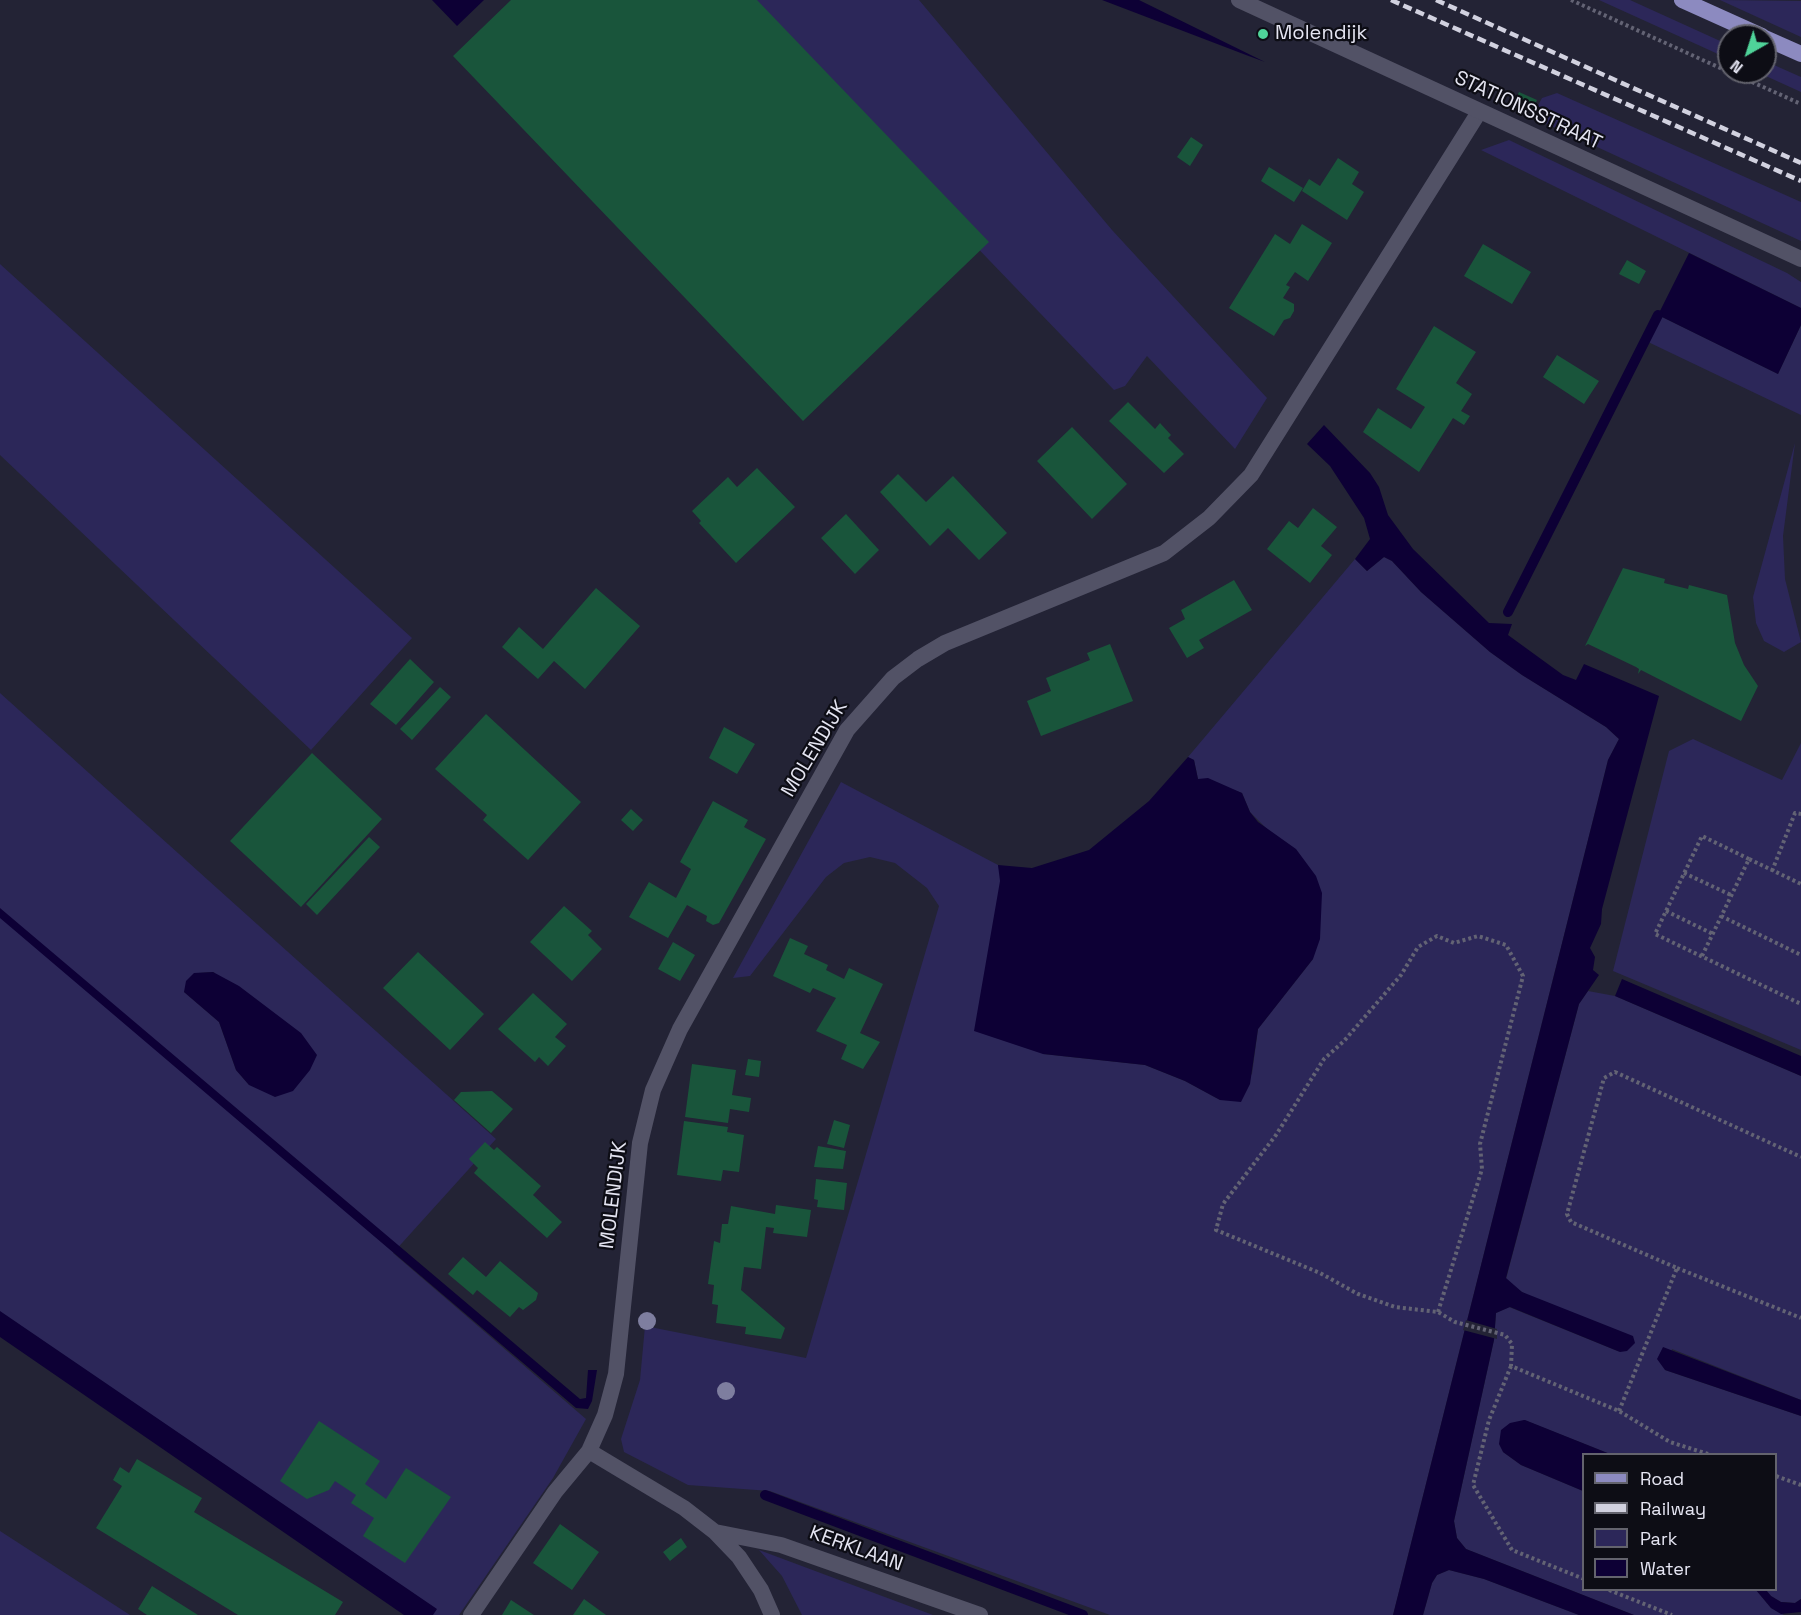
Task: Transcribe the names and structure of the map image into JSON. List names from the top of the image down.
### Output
{
  "streets": {
    "street": ["STATIONSSTRAAT", "MOLENDIJK", "KERKLAAN"]
  },
  "crossings": [
    ["STATIONSSTRAAT", "MOLENDIJK"]
  ],
  "places": ["Molendijk"],
  "legend": [
    "Road",
    "Railway",
    "Park",
    "Water"
  ],
  "north": "bottom left"
}
